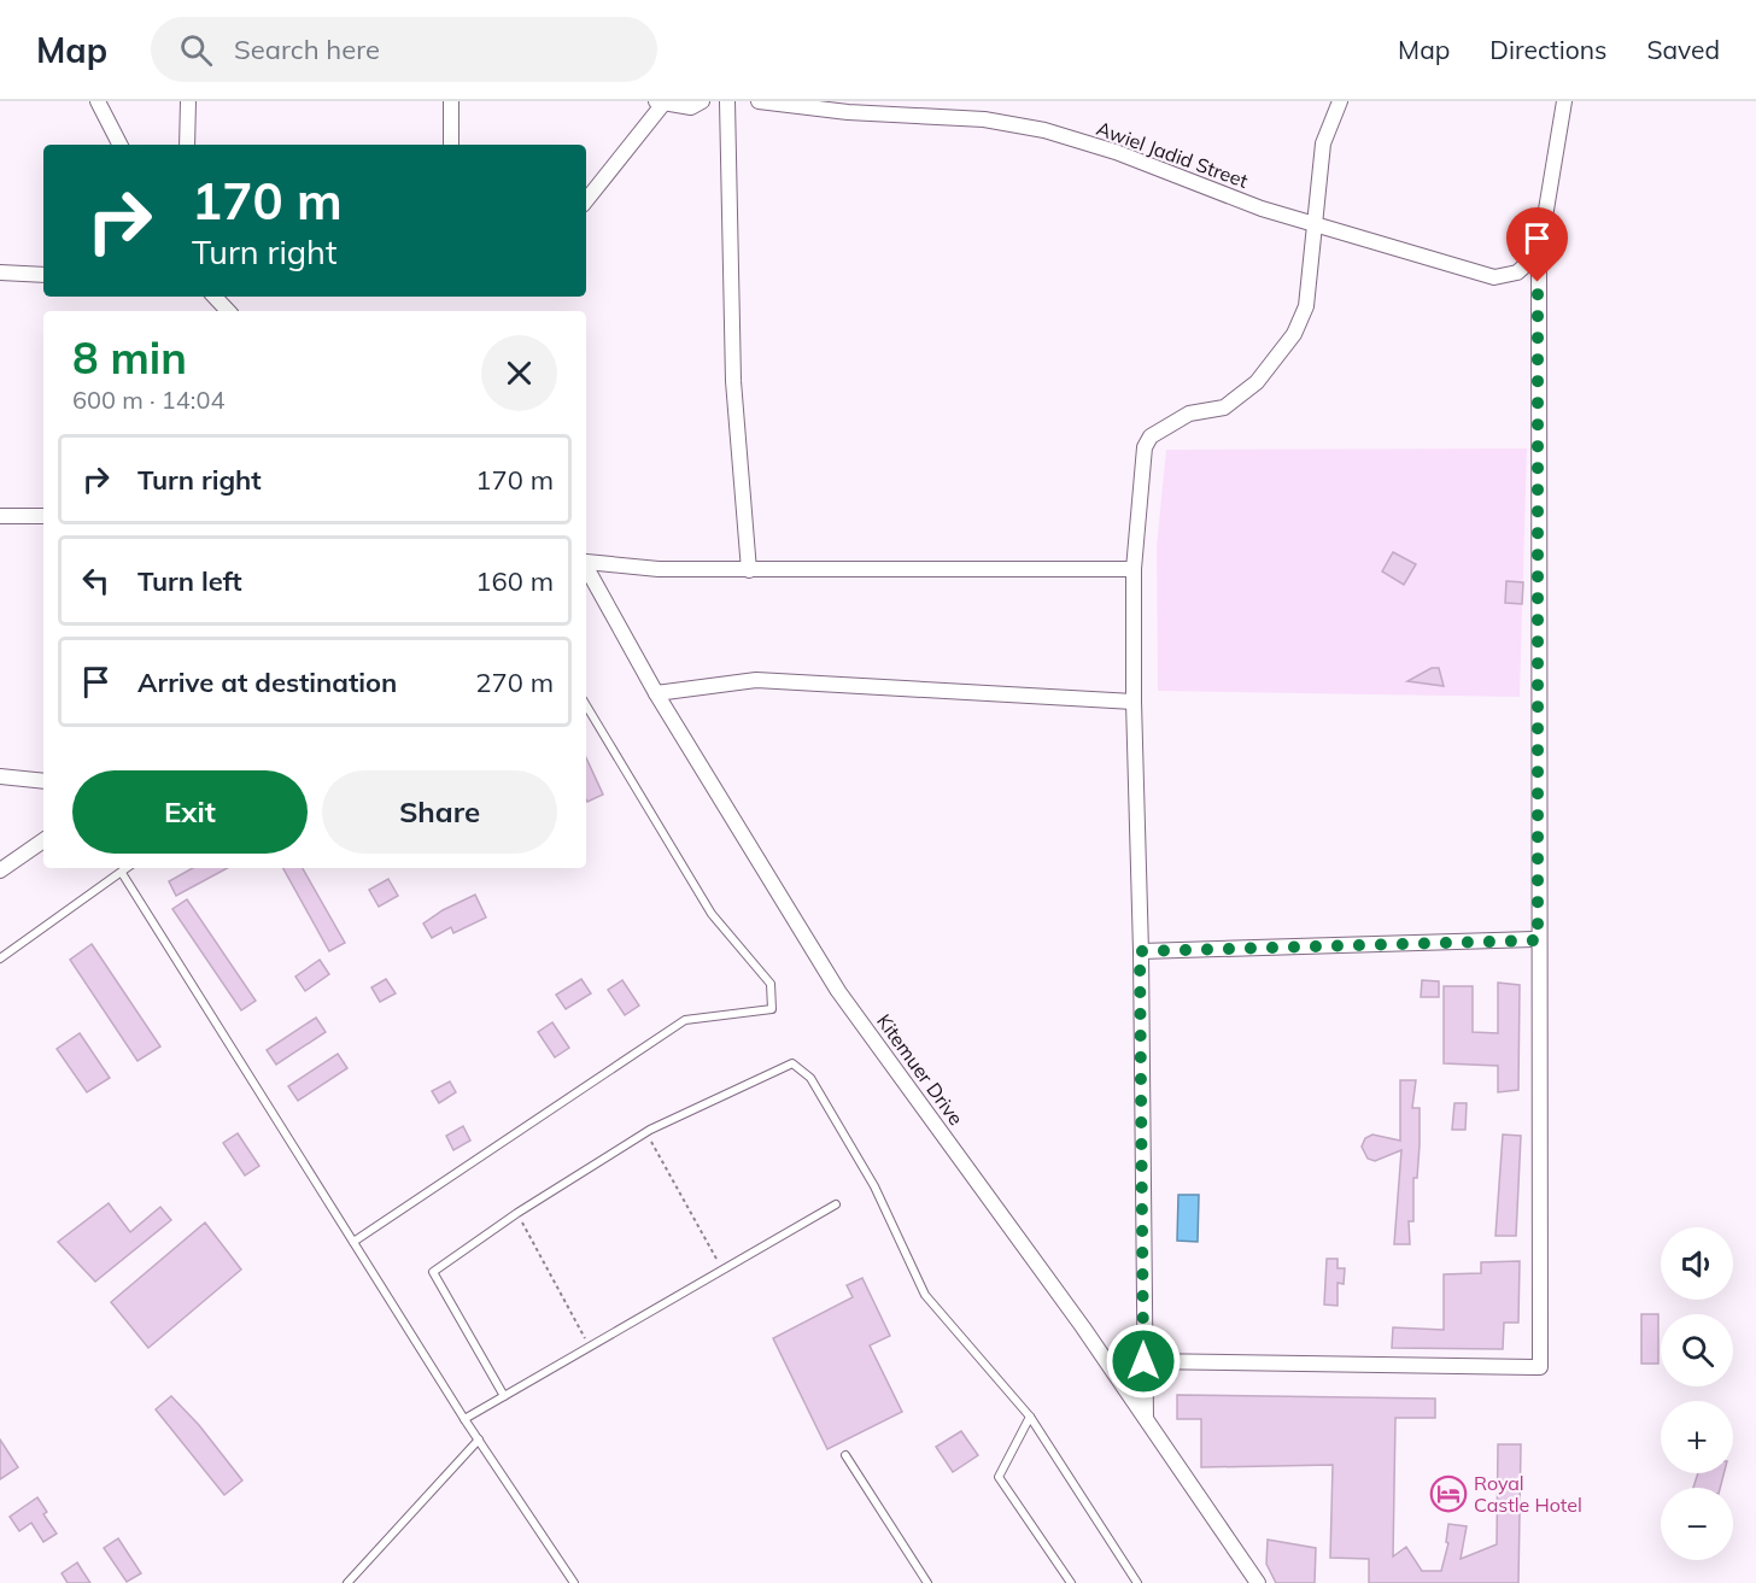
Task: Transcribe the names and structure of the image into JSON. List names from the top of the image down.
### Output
{
  "streets": {
    "street": ["Awiel Jadid Street", "Kitemuer Drive"]
  },
  "places": {
    "hotel": ["Royal Castle Hotel"]
  },
  "page": {
    "header": "Map",
    "search": "Search here",
    "nav": ["Map", "Directions", "Saved"],
    "turn": ["170 m", "Turn right"],
    "heading": ["8 min", "600 m · 14:04"],
    "list": [
      {
        "name": "Turn right",
        "value": "170 m"
      },
      {
        "name": "Turn left",
        "value": "160 m"
      },
      {
        "name": "Arrive at destination",
        "value": "270 m"
      }
    ],
    "buttons": ["Exit", "Share"],
    "map_buttons": ["+", "−"]
  }
}
